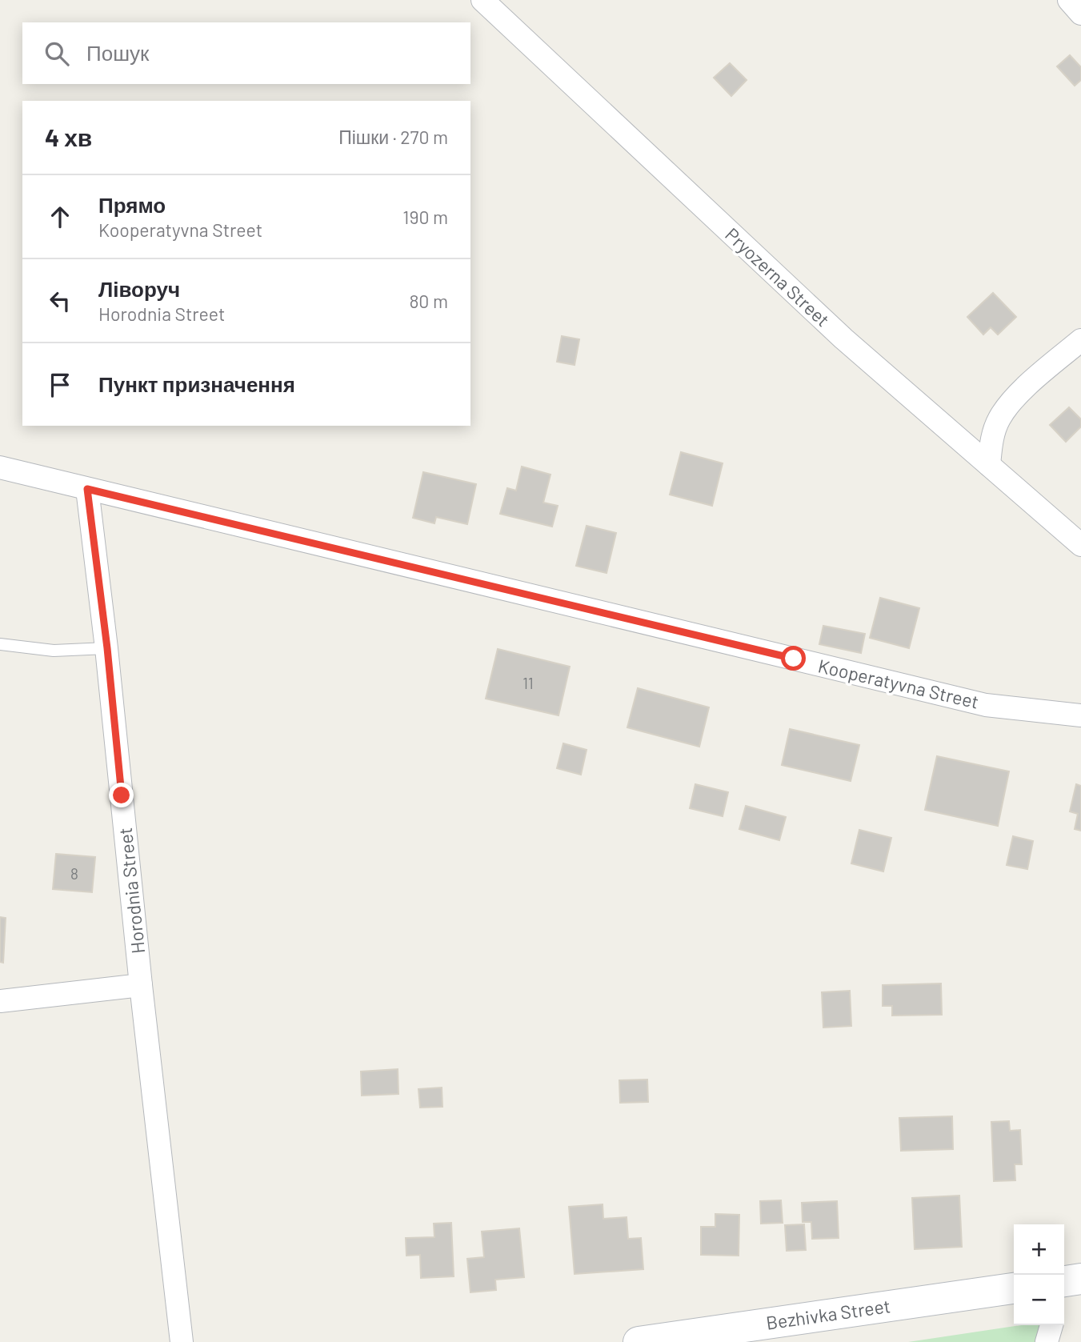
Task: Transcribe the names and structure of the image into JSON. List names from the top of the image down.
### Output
{
  "streets": {
    "main road": ["Bezhivka Street"],
    "street": ["Pryozerna Street", "Kooperatyvna Street", "Horodnia Street"]
  },
  "crossings": [
    ["Kooperatyvna Street", "Horodnia Street"]
  ],
  "house_numbers": ["11", "8"],
  "page": {
    "search": "Пошук",
    "heading": ["4 хв", "Пішки · 270 m"],
    "list": [
      ["Прямо", "Kooperatyvna Street", "190 m"],
      ["Ліворуч", "Horodnia Street", "80 m"],
      "Пункт призначення"
    ],
    "map_buttons": ["+", "−"]
  }
}
